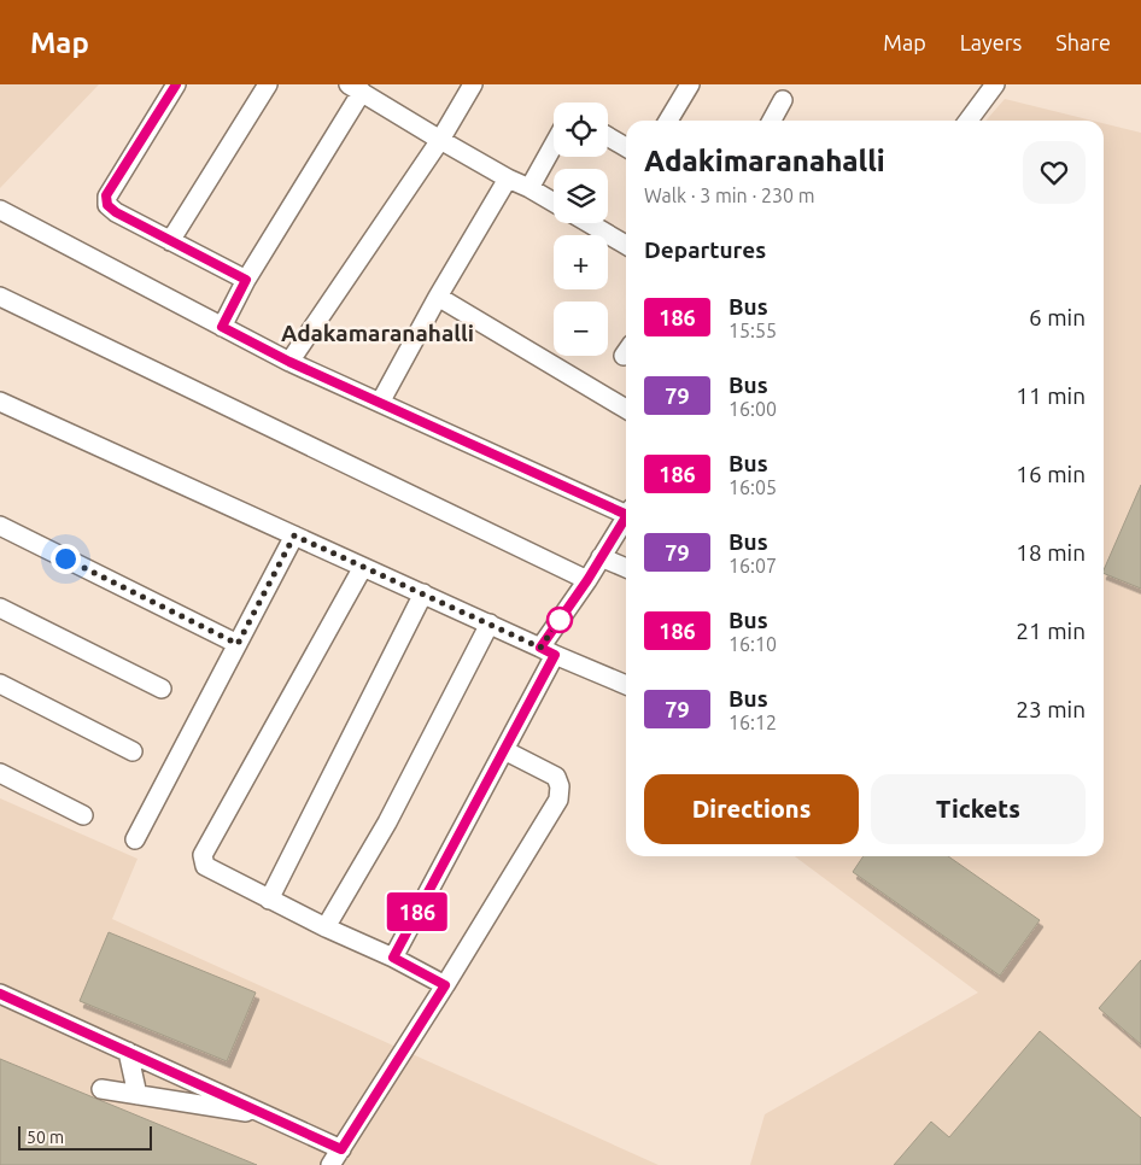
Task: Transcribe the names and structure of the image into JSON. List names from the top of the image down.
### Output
{
  "districts": ["Adakamaranahalli"],
  "lines": ["bus line 186"],
  "scale_bar": "50 m",
  "page": {
    "header": "Map",
    "nav": ["Map", "Layers", "Share"],
    "on_map": "186",
    "map_buttons": ["+", "−"],
    "heading": [
      ["Adakimaranahalli", "Walk · 3 min · 230 m"],
      "Departures"
    ],
    "list": [
      {
        "mark": "186",
        "name": "Bus",
        "note": "15:55",
        "value": "6 min"
      },
      {
        "mark": "79",
        "name": "Bus",
        "note": "16:00",
        "value": "11 min"
      },
      {
        "mark": "186",
        "name": "Bus",
        "note": "16:05",
        "value": "16 min"
      },
      {
        "mark": "79",
        "name": "Bus",
        "note": "16:07",
        "value": "18 min"
      },
      {
        "mark": "186",
        "name": "Bus",
        "note": "16:10",
        "value": "21 min"
      },
      {
        "mark": "79",
        "name": "Bus",
        "note": "16:12",
        "value": "23 min"
      }
    ],
    "buttons": ["Directions", "Tickets"],
    "scale": "50 m"
  }
}
